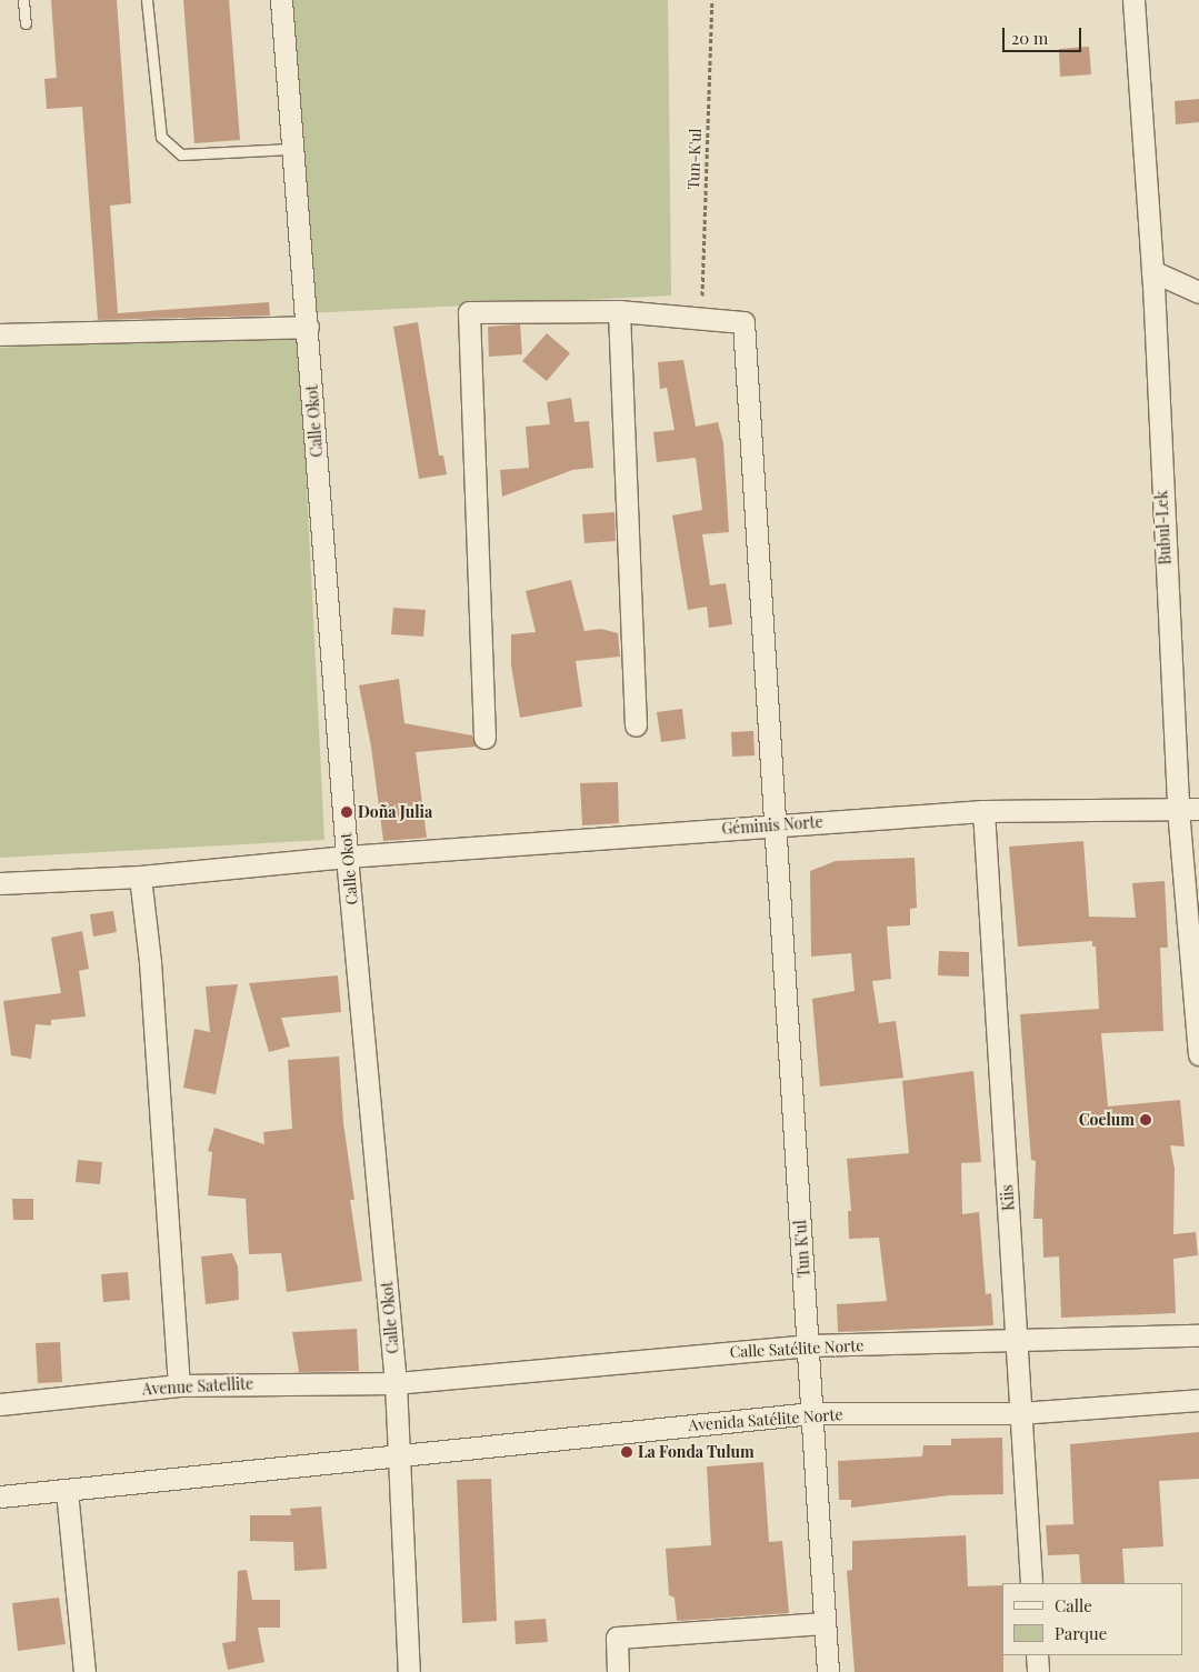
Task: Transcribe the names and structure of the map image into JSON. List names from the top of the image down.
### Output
{
  "streets": {
    "street": [
      "Calle Okot",
      "Bubul-Lek",
      "Géminis Norte",
      "Kiis",
      "Tun K'ul",
      "Calle Satélite Norte",
      "Avenue Satellite",
      "Avenida Satélite Norte"
    ],
    "path": ["Tun-K'ul"]
  },
  "crossings": [
    ["Tun-K'ul", "Tun K'ul"],
    ["Calle Okot", "Géminis Norte"],
    ["Calle Okot", "Calle Satélite Norte"],
    ["Calle Okot", "Avenue Satellite"],
    ["Calle Okot", "Avenida Satélite Norte"],
    ["Bubul-Lek", "Géminis Norte"],
    ["Géminis Norte", "Kiis"],
    ["Géminis Norte", "Tun K'ul"],
    ["Kiis", "Calle Satélite Norte"],
    ["Kiis", "Avenida Satélite Norte"],
    ["Tun K'ul", "Calle Satélite Norte"],
    ["Tun K'ul", "Avenida Satélite Norte"],
    ["Calle Satélite Norte", "Avenue Satellite"]
  ],
  "places": ["Doña Julia", "Coelum", "La Fonda Tulum"],
  "legend": ["Calle", "Parque"],
  "scale_bar": "20 m"
}
